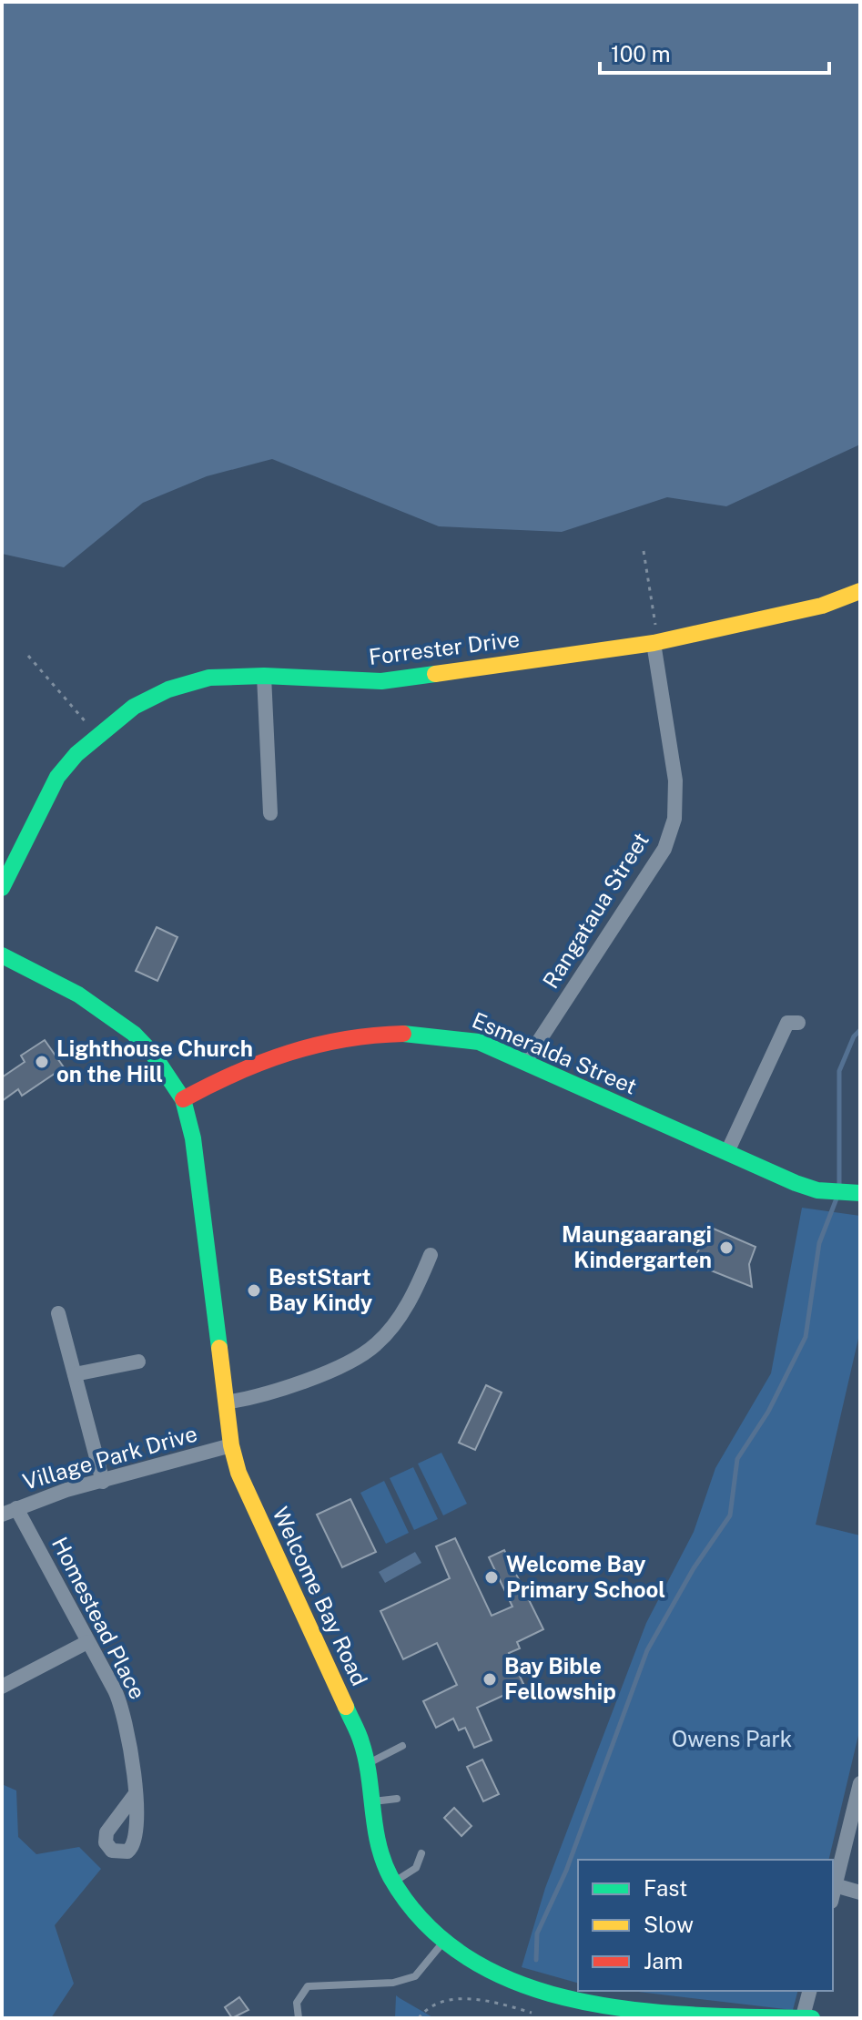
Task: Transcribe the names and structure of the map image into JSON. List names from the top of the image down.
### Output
{
  "streets": {
    "street": [
      "Forrester Drive",
      "Rangataua Street",
      "Esmeralda Street",
      "Village Park Drive",
      "Welcome Bay Road",
      "Homestead Place"
    ]
  },
  "crossings": [
    ["Forrester Drive", "Rangataua Street"],
    ["Rangataua Street", "Esmeralda Street"],
    ["Esmeralda Street", "Welcome Bay Road"],
    ["Village Park Drive", "Welcome Bay Road"],
    ["Village Park Drive", "Homestead Place"]
  ],
  "parks": ["Owens Park"],
  "places": [
    "Lighthouse Church on the Hill",
    "Maungaarangi Kindergarten",
    "BestStart Bay Kindy",
    "Welcome Bay Primary School",
    "Bay Bible Fellowship"
  ],
  "legend": ["Fast", "Slow", "Jam"],
  "scale_bar": "100 m"
}
